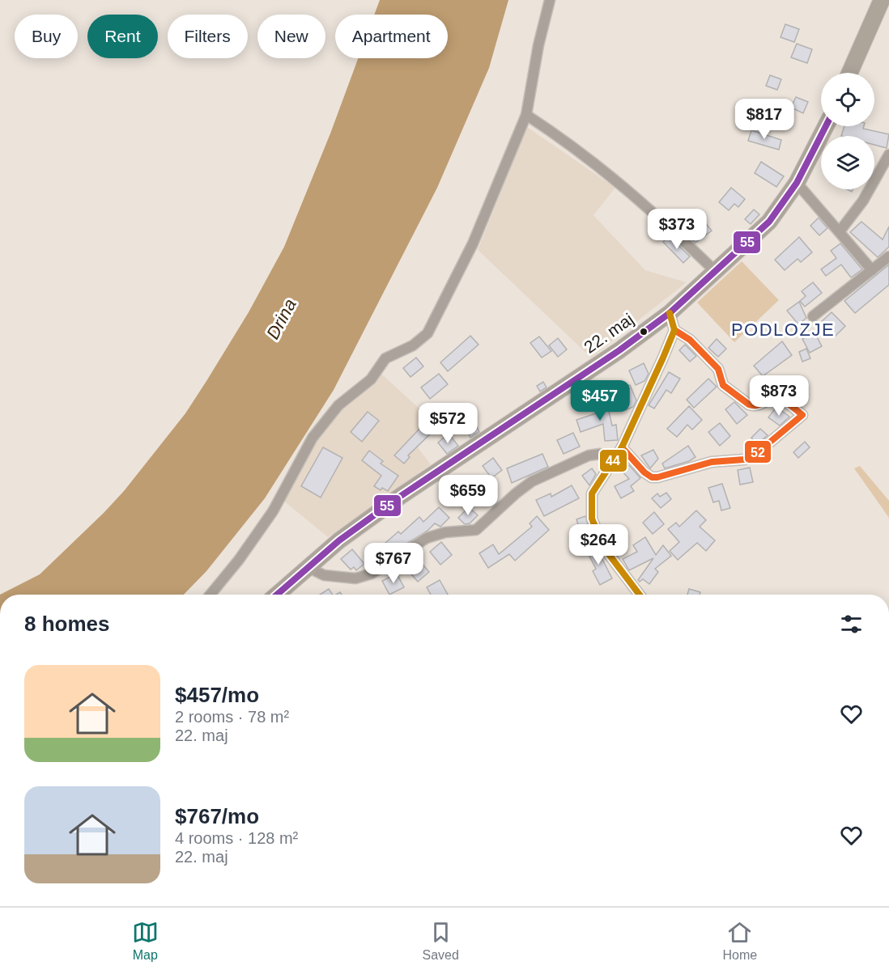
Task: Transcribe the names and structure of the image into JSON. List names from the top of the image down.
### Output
{
  "streets": {
    "main road": ["22. maj"]
  },
  "districts": ["PODLOZJE"],
  "water": ["Drina"],
  "lines": ["transit line 55", "transit line 44", "transit line 52"],
  "page": {
    "chip": [
      "Buy",
      "Rent",
      "Filters",
      "New",
      "Apartment"
    ],
    "price": [
      "$817",
      "$373",
      "$873",
      "$457",
      "$572",
      "$659",
      "$264",
      "$767"
    ],
    "heading": "8 homes",
    "list": [
      {
        "name": "$457/mo",
        "note": "2 rooms · 78 m² · 22. maj"
      },
      {
        "name": "$767/mo",
        "note": "4 rooms · 128 m² · 22. maj"
      }
    ],
    "tabs": ["Map", "Saved", "Home"]
  }
}
